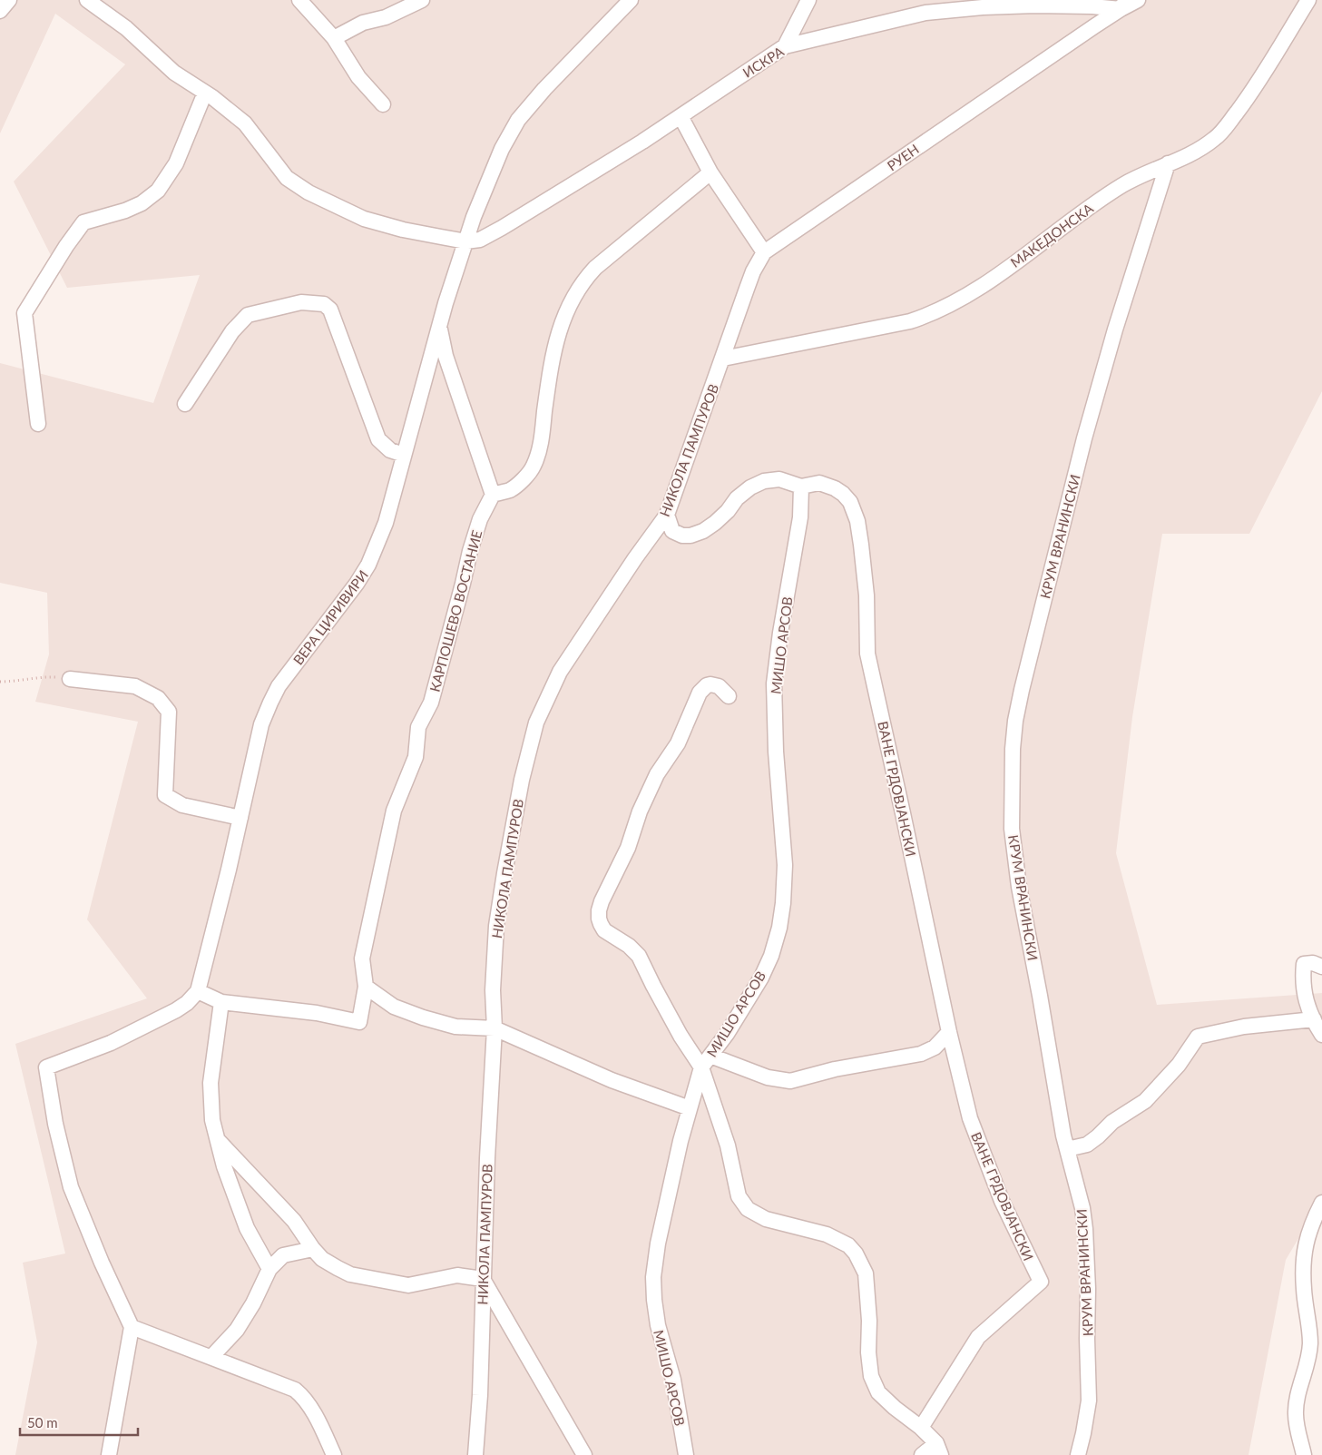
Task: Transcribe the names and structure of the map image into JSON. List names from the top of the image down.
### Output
{
  "streets": {
    "street": [
      "ИСКРА",
      "РУЕН",
      "МАКЕДОНСКА",
      "НИКОЛА ПАМПУРОВ",
      "КРУМ ВРАНИНСКИ",
      "КАРПОШЕВО ВОСТАНИЕ",
      "ВЕРА ЦИРИВИРИ",
      "МИШО АРСОВ",
      "ВАНЕ ГРДОВЈАНСКИ"
    ]
  },
  "crossings": [
    ["ИСКРА", "РУЕН"],
    ["ИСКРА", "ВЕРА ЦИРИВИРИ"],
    ["РУЕН", "МАКЕДОНСКА"],
    ["РУЕН", "НИКОЛА ПАМПУРОВ"],
    ["МАКЕДОНСКА", "НИКОЛА ПАМПУРОВ"],
    ["МАКЕДОНСКА", "КРУМ ВРАНИНСКИ"],
    ["НИКОЛА ПАМПУРОВ", "ВАНЕ ГРДОВЈАНСКИ"],
    ["МИШО АРСОВ", "ВАНЕ ГРДОВЈАНСКИ"]
  ],
  "scale_bar": "50 m"
}
